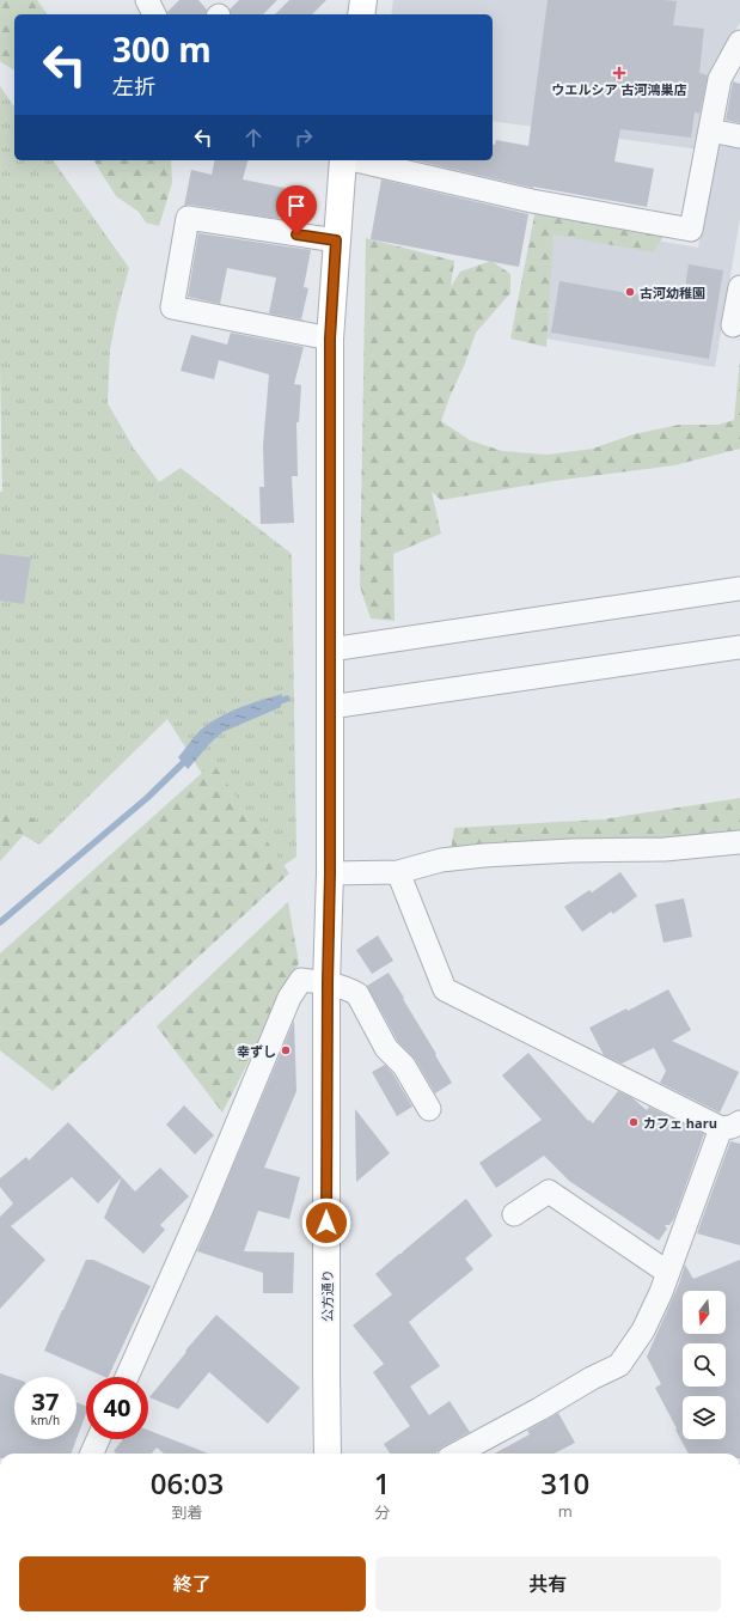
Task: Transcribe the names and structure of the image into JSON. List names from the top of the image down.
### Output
{
  "streets": {
    "main road": ["公方通り"]
  },
  "places": {
    "health": ["ウエルシア 古河鴻巣店"],
    "other": ["古河幼稚園", "幸ずし", "カフェ haru"]
  },
  "north": "bottom",
  "page": {
    "turn": ["300 m", "左折"],
    "speed": "37 km/h",
    "limit": "40",
    "eta": [
      "06:03",
      "到着",
      "1",
      "分",
      "310",
      "m"
    ],
    "buttons": ["終了", "共有"]
  }
}
